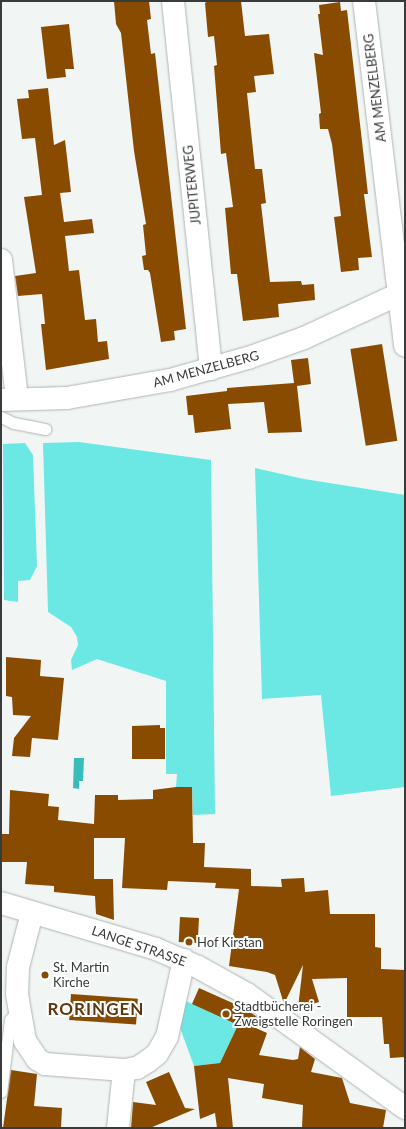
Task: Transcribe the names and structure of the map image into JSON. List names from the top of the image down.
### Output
{
  "streets": {
    "street": ["AM MENZELBERG", "JUPITERWEG", "LANGE STRASSE"]
  },
  "crossings": [
    ["AM MENZELBERG", "JUPITERWEG"]
  ],
  "districts": ["RORINGEN"],
  "places": ["Hof Kirstan", "St. Martin Kirche", "Stadtbücherei - Zweigstelle Roringen"]
}
